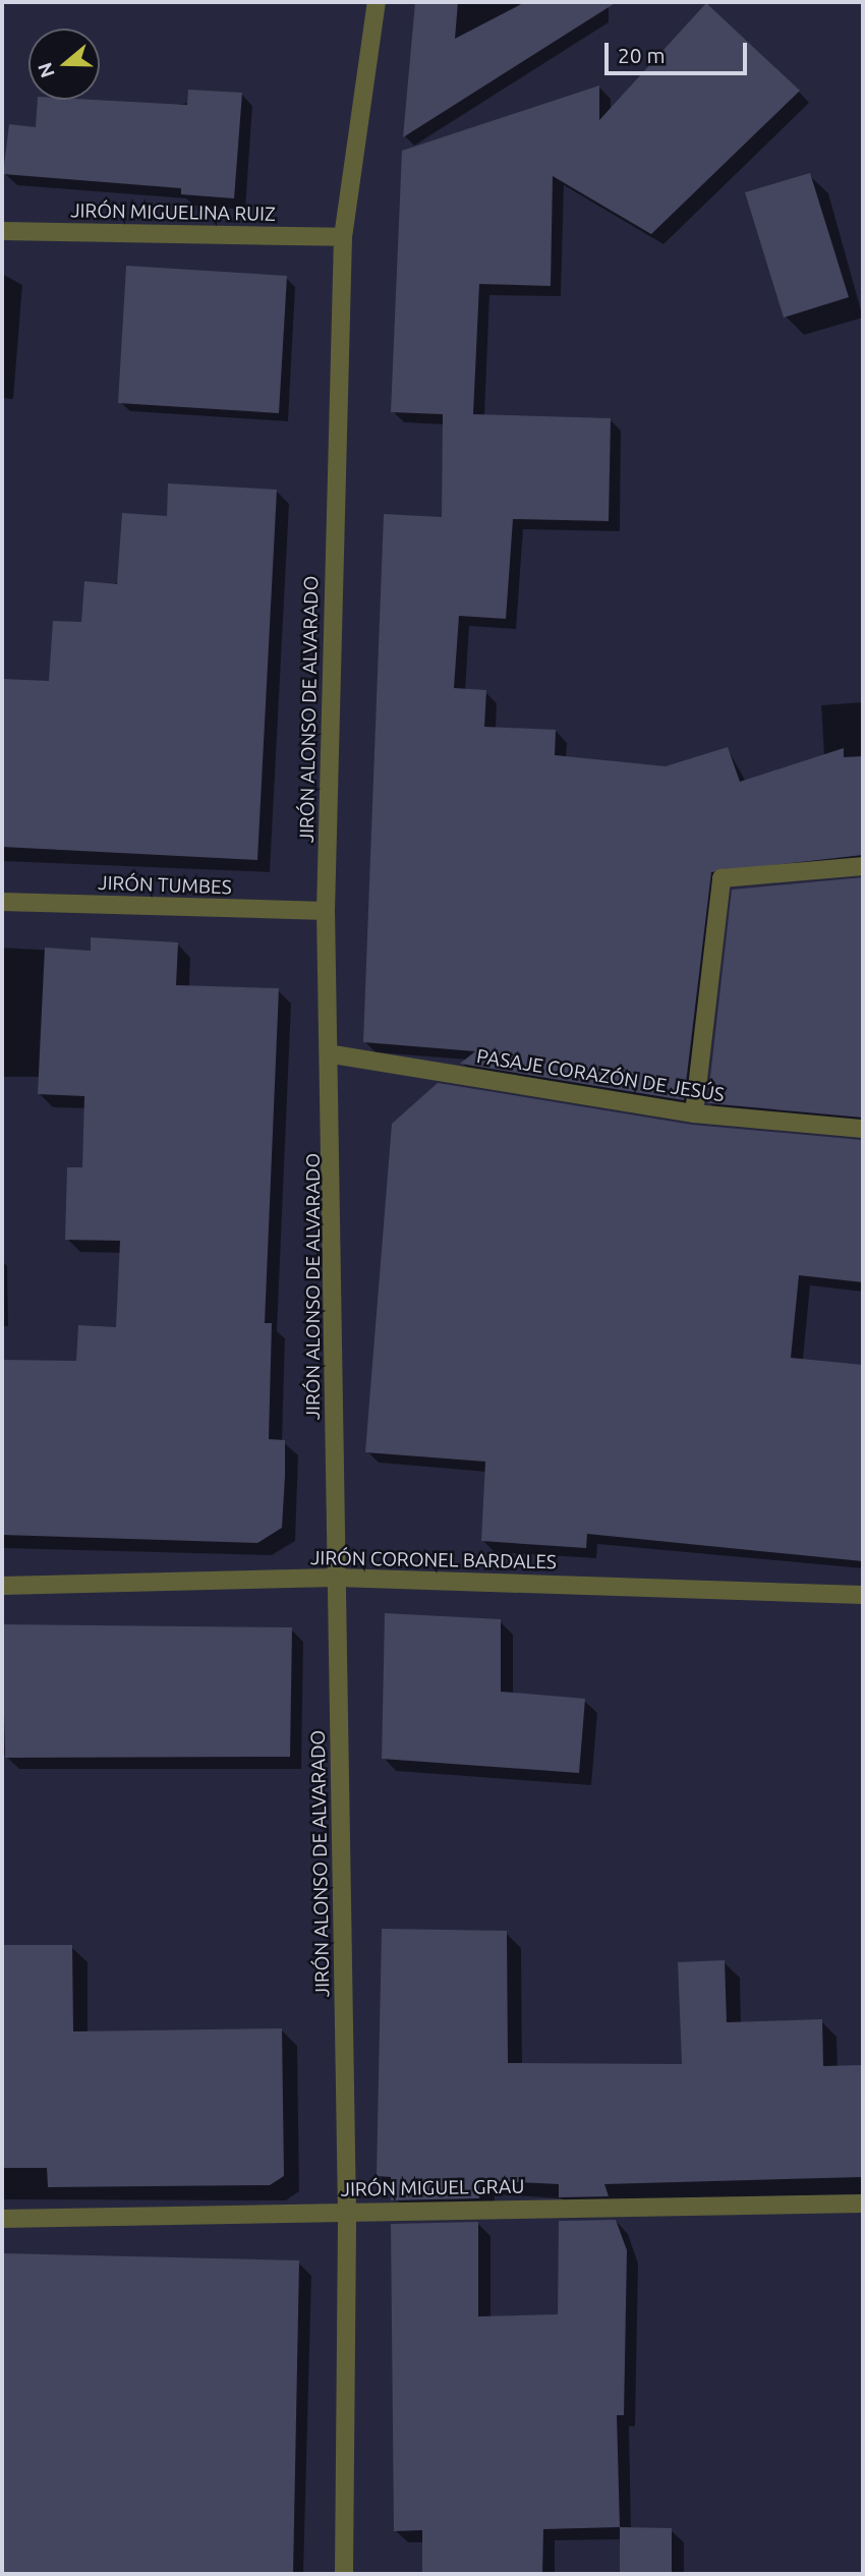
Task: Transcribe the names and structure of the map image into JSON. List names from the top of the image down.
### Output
{
  "streets": {
    "street": [
      "JIRÓN MIGUELINA RUIZ",
      "JIRÓN ALONSO DE ALVARADO",
      "JIRÓN TUMBES",
      "PASAJE CORAZÓN DE JESÚS",
      "JIRÓN CORONEL BARDALES",
      "JIRÓN MIGUEL GRAU"
    ]
  },
  "crossings": [
    ["JIRÓN MIGUELINA RUIZ", "JIRÓN ALONSO DE ALVARADO"],
    ["JIRÓN ALONSO DE ALVARADO", "JIRÓN TUMBES"],
    ["JIRÓN ALONSO DE ALVARADO", "PASAJE CORAZÓN DE JESÚS"],
    ["JIRÓN ALONSO DE ALVARADO", "JIRÓN CORONEL BARDALES"],
    ["JIRÓN ALONSO DE ALVARADO", "JIRÓN MIGUEL GRAU"]
  ],
  "scale_bar": "20 m",
  "north": "left"
}
